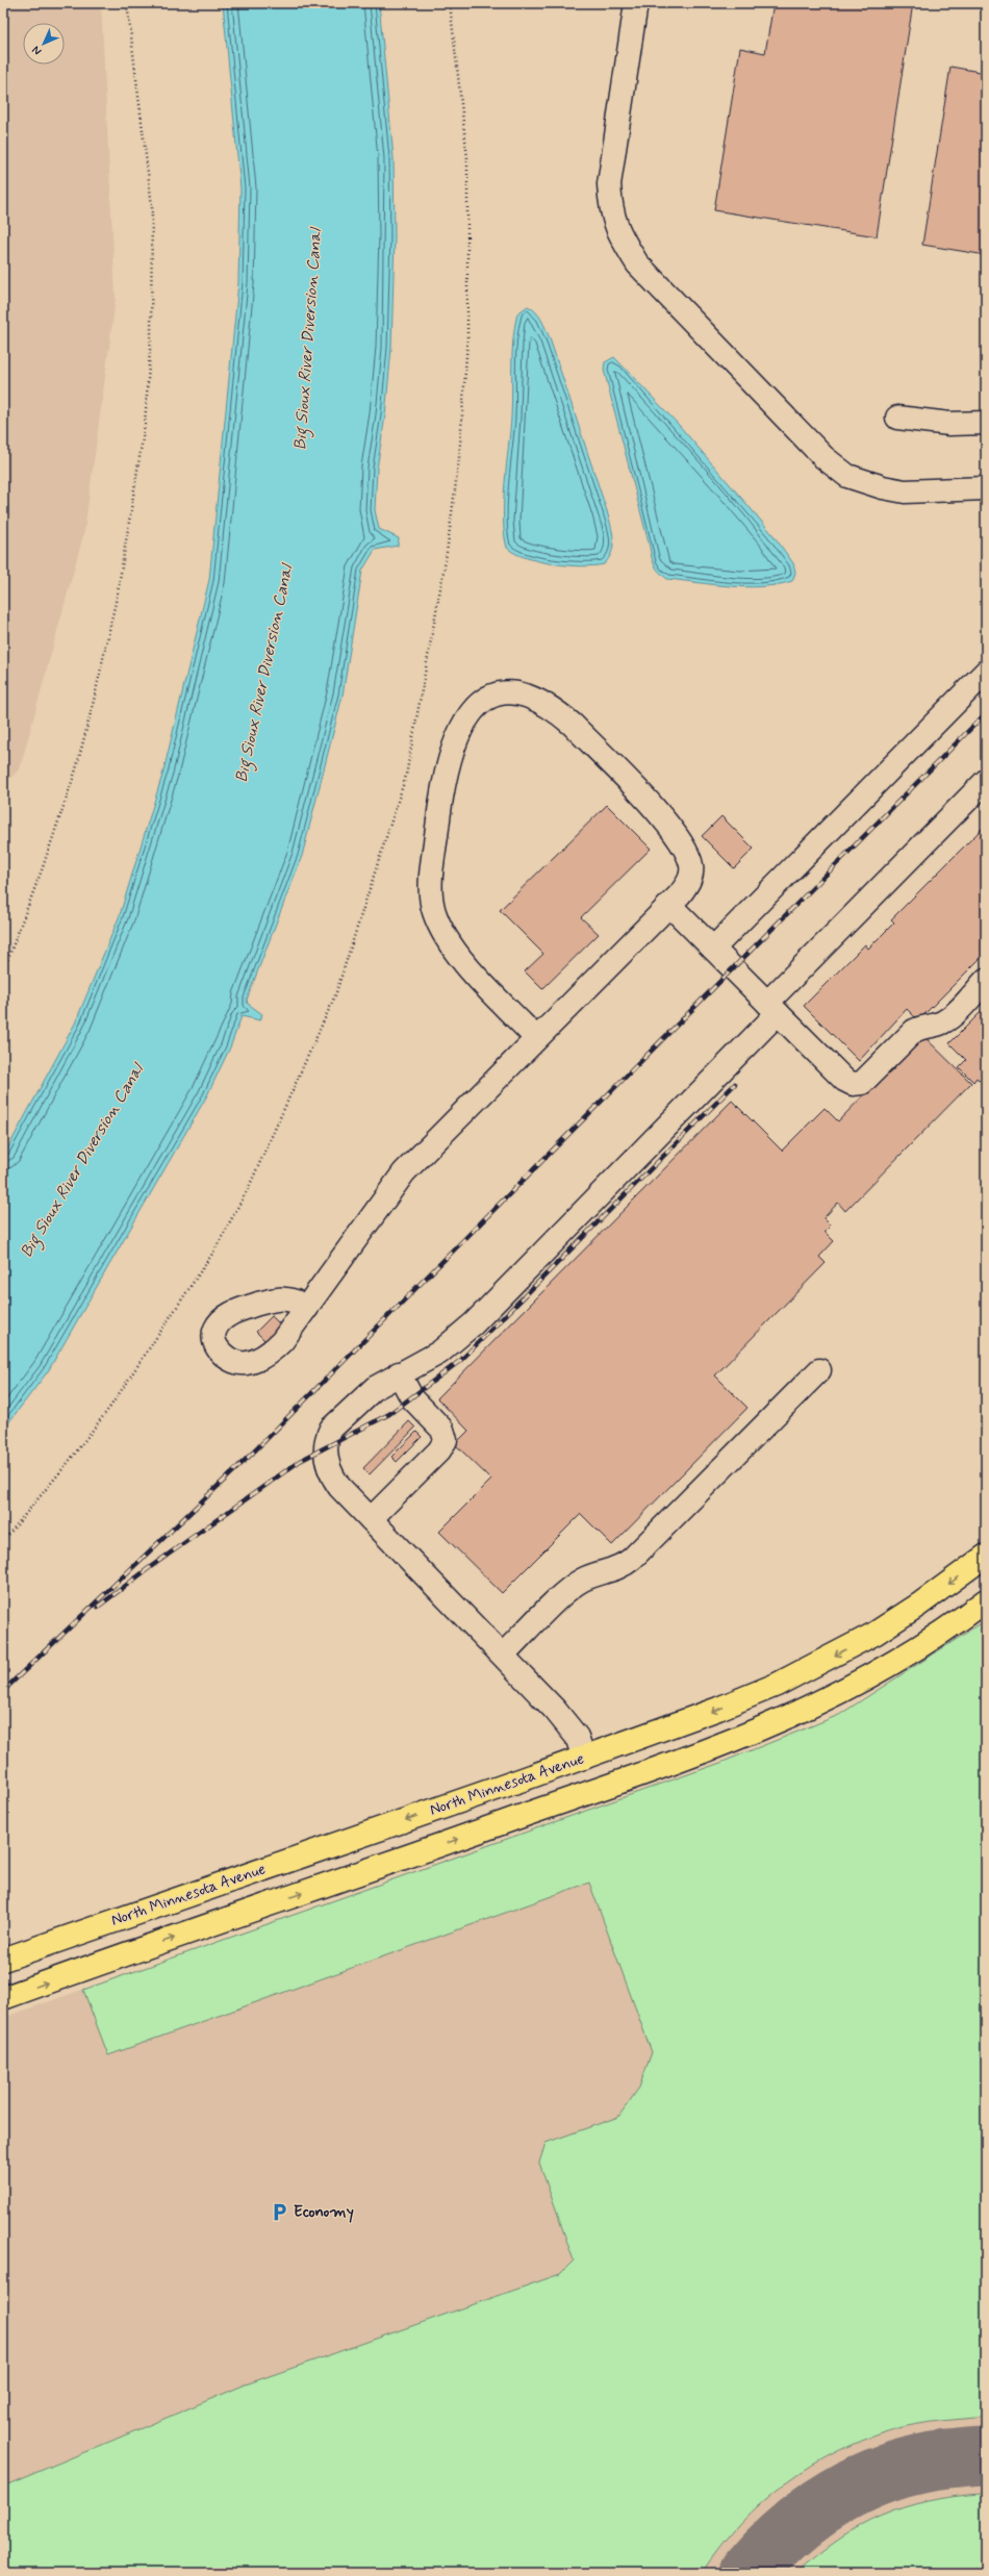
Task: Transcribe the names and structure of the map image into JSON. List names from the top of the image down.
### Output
{
  "streets": {
    "main road": ["North Minnesota Avenue"]
  },
  "water": ["Big Sioux River Diversion Canal"],
  "places": {
    "parking": ["Economy"]
  },
  "north": "bottom left"
}
